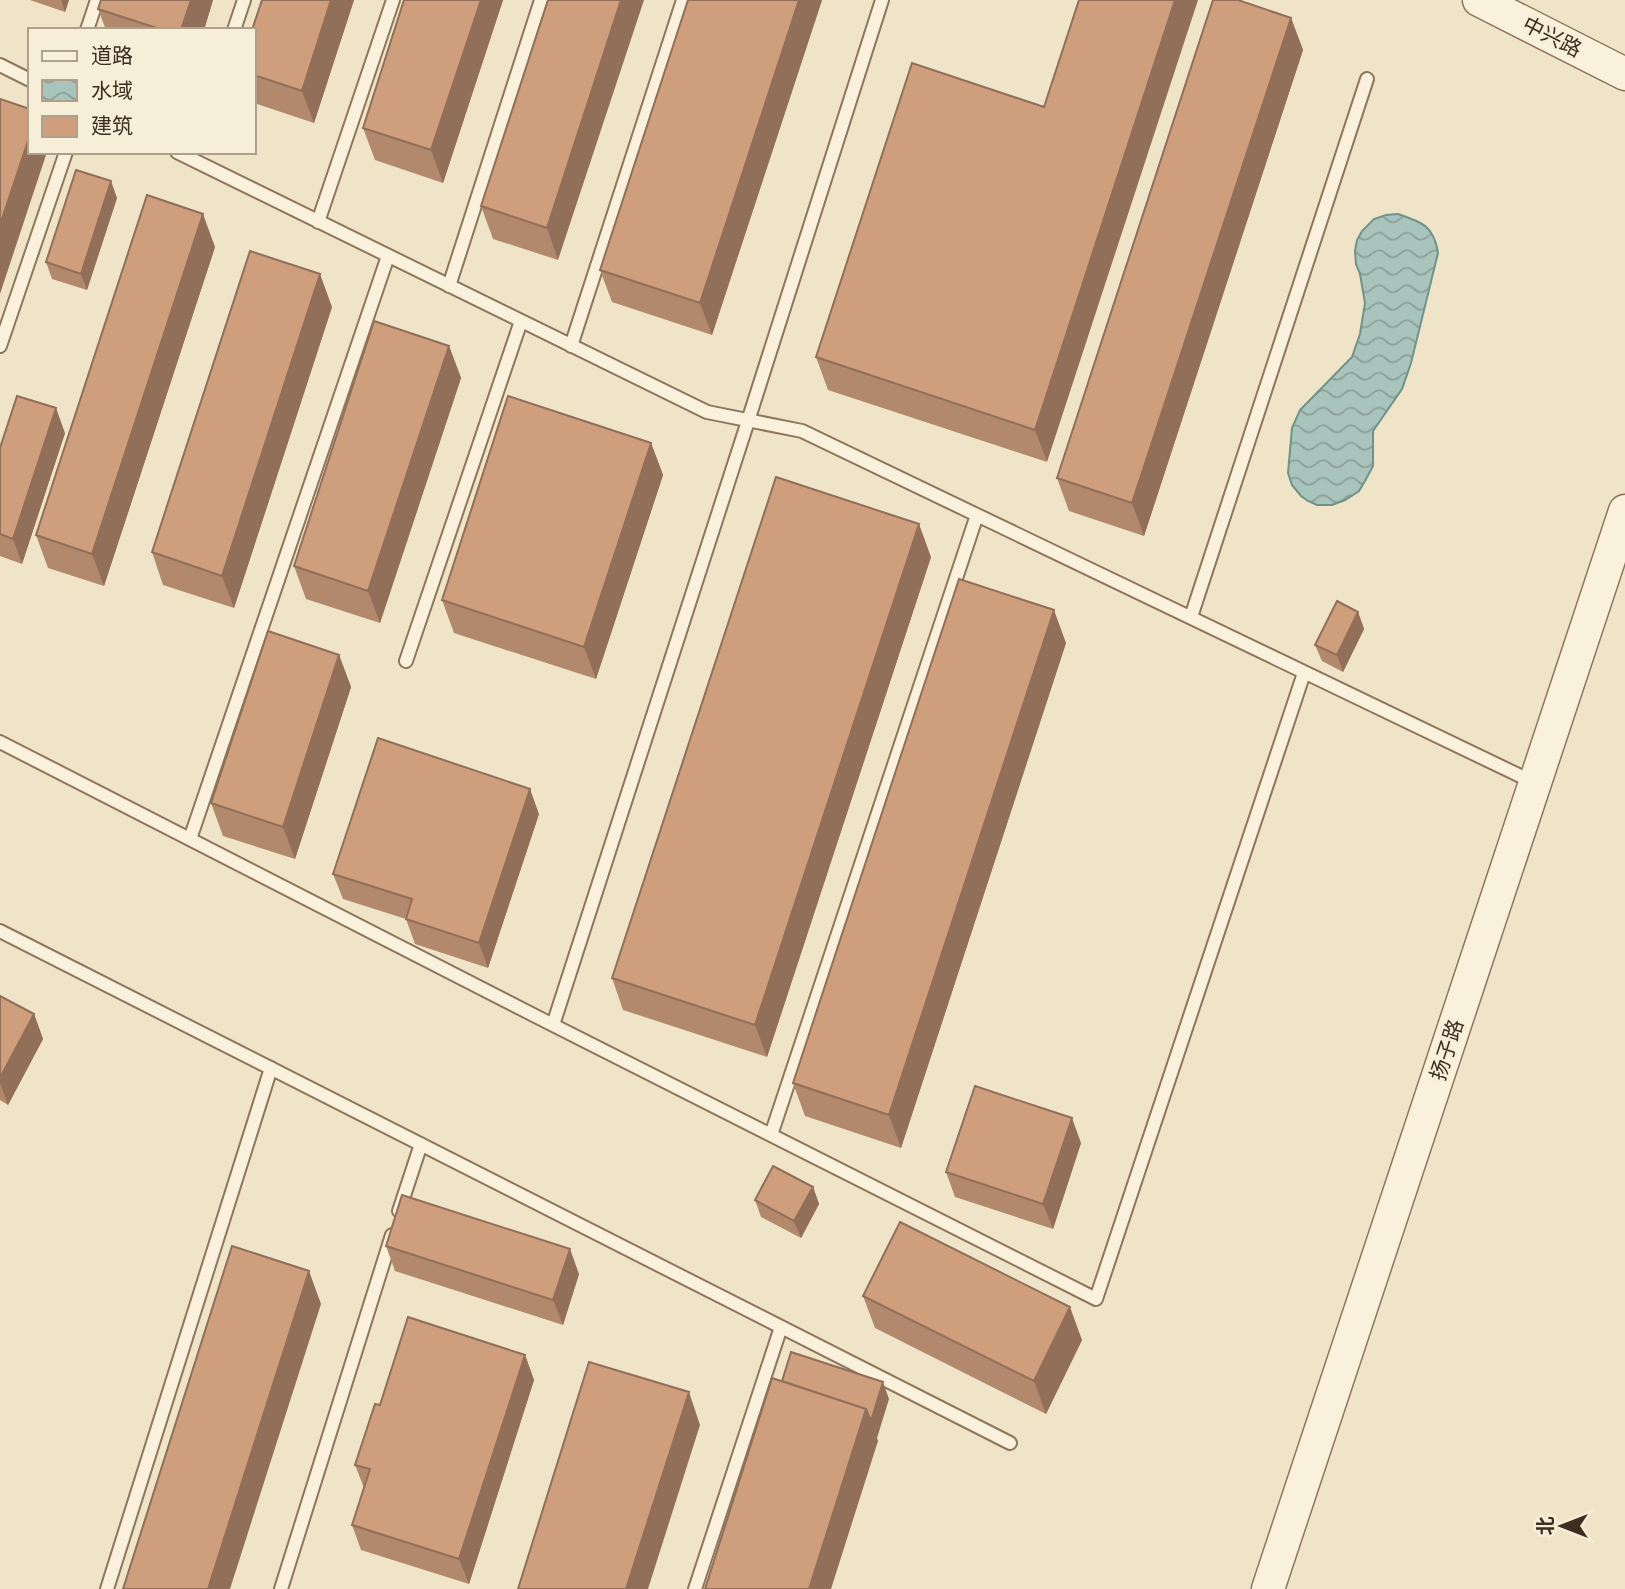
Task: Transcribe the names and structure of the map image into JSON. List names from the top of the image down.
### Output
{
  "streets": {
    "street": ["中兴路", "扬子路"]
  },
  "legend": ["道路", "水域", "建筑"],
  "north": "left"
}
